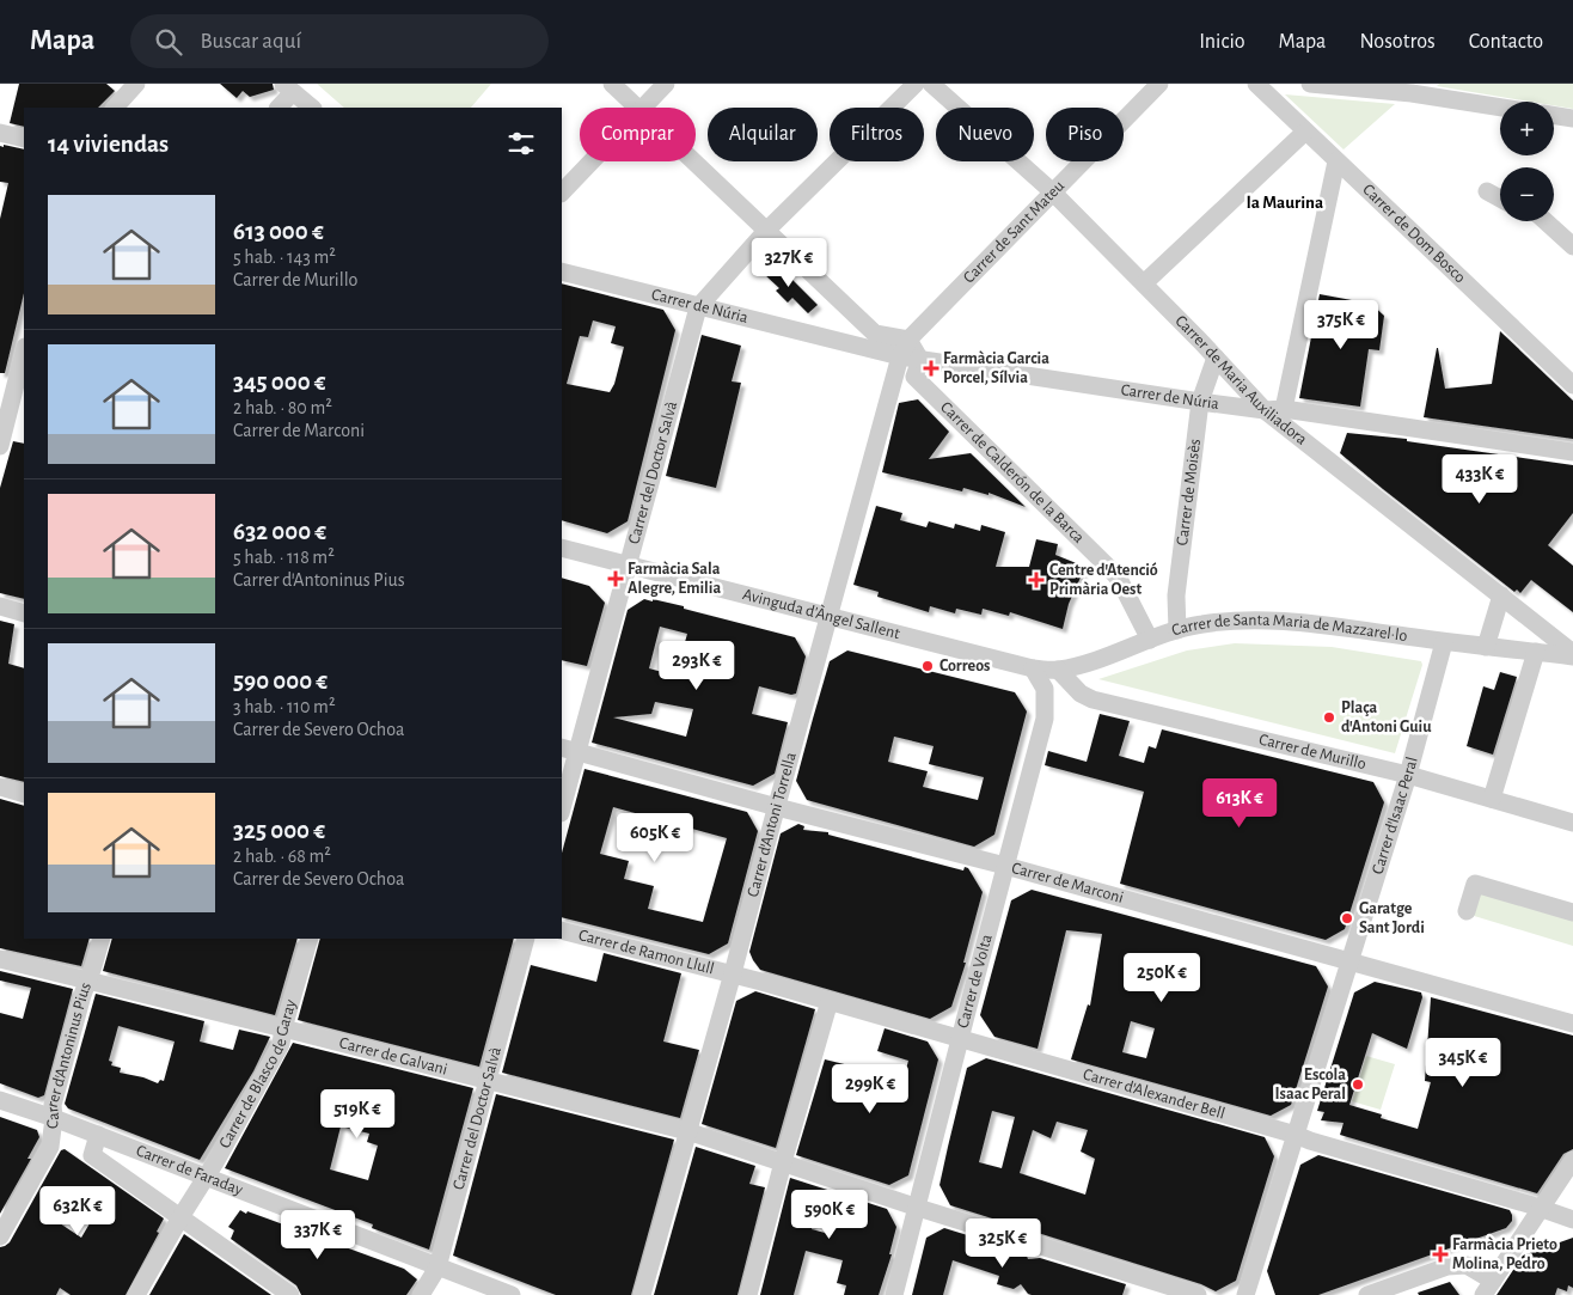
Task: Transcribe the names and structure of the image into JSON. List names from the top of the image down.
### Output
{
  "streets": {
    "street": [
      "Carrer de Sant Mateu",
      "Carrer de Dom Bosco",
      "Carrer de Núria",
      "Carrer de Maria Auxiliadora",
      "Carrer del Doctor Salvà",
      "Carrer de Calderón de la Barca",
      "Carrer de Moisès",
      "Avinguda d'Àngel Sallent",
      "Carrer de Santa Maria de Mazzarel·lo",
      "Carrer de Murillo",
      "Carrer d'Isaac Peral",
      "Carrer d'Antoni Torrella",
      "Carrer de Marconi",
      "Carrer de Ramon Llull",
      "Carrer de Volta",
      "Carrer d'Antoninus Pius",
      "Carrer de Galvani",
      "Carrer de Blasco de Garay",
      "Carrer d'Alexander Bell",
      "Carrer de Faraday"
    ]
  },
  "crossings": [
    ["Carrer de Sant Mateu", "Carrer de Núria"],
    ["Carrer de Sant Mateu", "Carrer de Maria Auxiliadora"],
    ["Carrer de Sant Mateu", "Carrer de Calderón de la Barca"],
    ["Carrer de Sant Mateu", "Carrer d'Antoni Torrella"],
    ["Carrer de Núria", "Carrer de Maria Auxiliadora"],
    ["Carrer de Núria", "Carrer del Doctor Salvà"],
    ["Carrer de Núria", "Carrer de Calderón de la Barca"],
    ["Carrer de Núria", "Carrer de Moisès"],
    ["Carrer de Núria", "Carrer d'Antoni Torrella"],
    ["Carrer de Maria Auxiliadora", "Carrer de Moisès"],
    ["Carrer de Maria Auxiliadora", "Carrer de Santa Maria de Mazzarel·lo"],
    ["Carrer del Doctor Salvà", "Avinguda d'Àngel Sallent"],
    ["Carrer del Doctor Salvà", "Carrer de Marconi"],
    ["Carrer del Doctor Salvà", "Carrer de Galvani"],
    ["Carrer del Doctor Salvà", "Carrer de Faraday"],
    ["Carrer de Calderón de la Barca", "Carrer de Santa Maria de Mazzarel·lo"],
    ["Carrer de Moisès", "Carrer de Santa Maria de Mazzarel·lo"],
    ["Avinguda d'Àngel Sallent", "Carrer de Santa Maria de Mazzarel·lo"],
    ["Avinguda d'Àngel Sallent", "Carrer d'Antoni Torrella"],
    ["Carrer de Santa Maria de Mazzarel·lo", "Carrer de Murillo"],
    ["Carrer de Santa Maria de Mazzarel·lo", "Carrer d'Isaac Peral"],
    ["Carrer de Santa Maria de Mazzarel·lo", "Carrer de Volta"],
    ["Carrer de Murillo", "Carrer d'Isaac Peral"],
    ["Carrer d'Isaac Peral", "Carrer de Marconi"],
    ["Carrer d'Isaac Peral", "Carrer d'Alexander Bell"],
    ["Carrer d'Antoni Torrella", "Carrer de Marconi"],
    ["Carrer d'Antoni Torrella", "Carrer de Ramon Llull"],
    ["Carrer d'Antoni Torrella", "Carrer de Galvani"],
    ["Carrer d'Antoni Torrella", "Carrer d'Alexander Bell"],
    ["Carrer de Marconi", "Carrer de Volta"],
    ["Carrer de Ramon Llull", "Carrer d'Alexander Bell"],
    ["Carrer de Volta", "Carrer de Galvani"],
    ["Carrer de Volta", "Carrer d'Alexander Bell"],
    ["Carrer d'Antoninus Pius", "Carrer de Galvani"],
    ["Carrer d'Antoninus Pius", "Carrer de Faraday"],
    ["Carrer de Galvani", "Carrer de Blasco de Garay"],
    ["Carrer de Blasco de Garay", "Carrer de Faraday"]
  ],
  "districts": ["la Maurina"],
  "places": {
    "health": [
      "Farmàcia Garcia Porcel, Sílvia",
      "Farmàcia Sala Alegre, Emilia",
      "Centre d'Atenció Primària Oest",
      "Farmàcia Prieto Molina, Pedro"
    ],
    "other": [
      "Correos",
      "Plaça d'Antoni Guiu",
      "Garatge Sant Jordi",
      "Escola Isaac Peral"
    ]
  },
  "page": {
    "header": "Mapa",
    "search": "Buscar aquí",
    "nav": [
      "Inicio",
      "Mapa",
      "Nosotros",
      "Contacto"
    ],
    "map_buttons": ["+", "−"],
    "chip": [
      "Comprar",
      "Alquilar",
      "Filtros",
      "Nuevo",
      "Piso"
    ],
    "heading": "14 viviendas",
    "list": [
      {
        "name": "613 000 €",
        "note": "5 hab. · 143 m² · Carrer de Murillo"
      },
      {
        "name": "345 000 €",
        "note": "2 hab. · 80 m² · Carrer de Marconi"
      },
      {
        "name": "632 000 €",
        "note": "5 hab. · 118 m² · Carrer d'Antoninus Pius"
      },
      {
        "name": "590 000 €",
        "note": "3 hab. · 110 m² · Carrer de Severo Ochoa"
      },
      {
        "name": "325 000 €",
        "note": "2 hab. · 68 m² · Carrer de Severo Ochoa"
      }
    ],
    "price": [
      "327K €",
      "375K €",
      "433K €",
      "293K €",
      "613K €",
      "605K €",
      "250K €",
      "345K €",
      "299K €",
      "519K €",
      "632K €",
      "590K €",
      "337K €",
      "325K €"
    ]
  }
}
